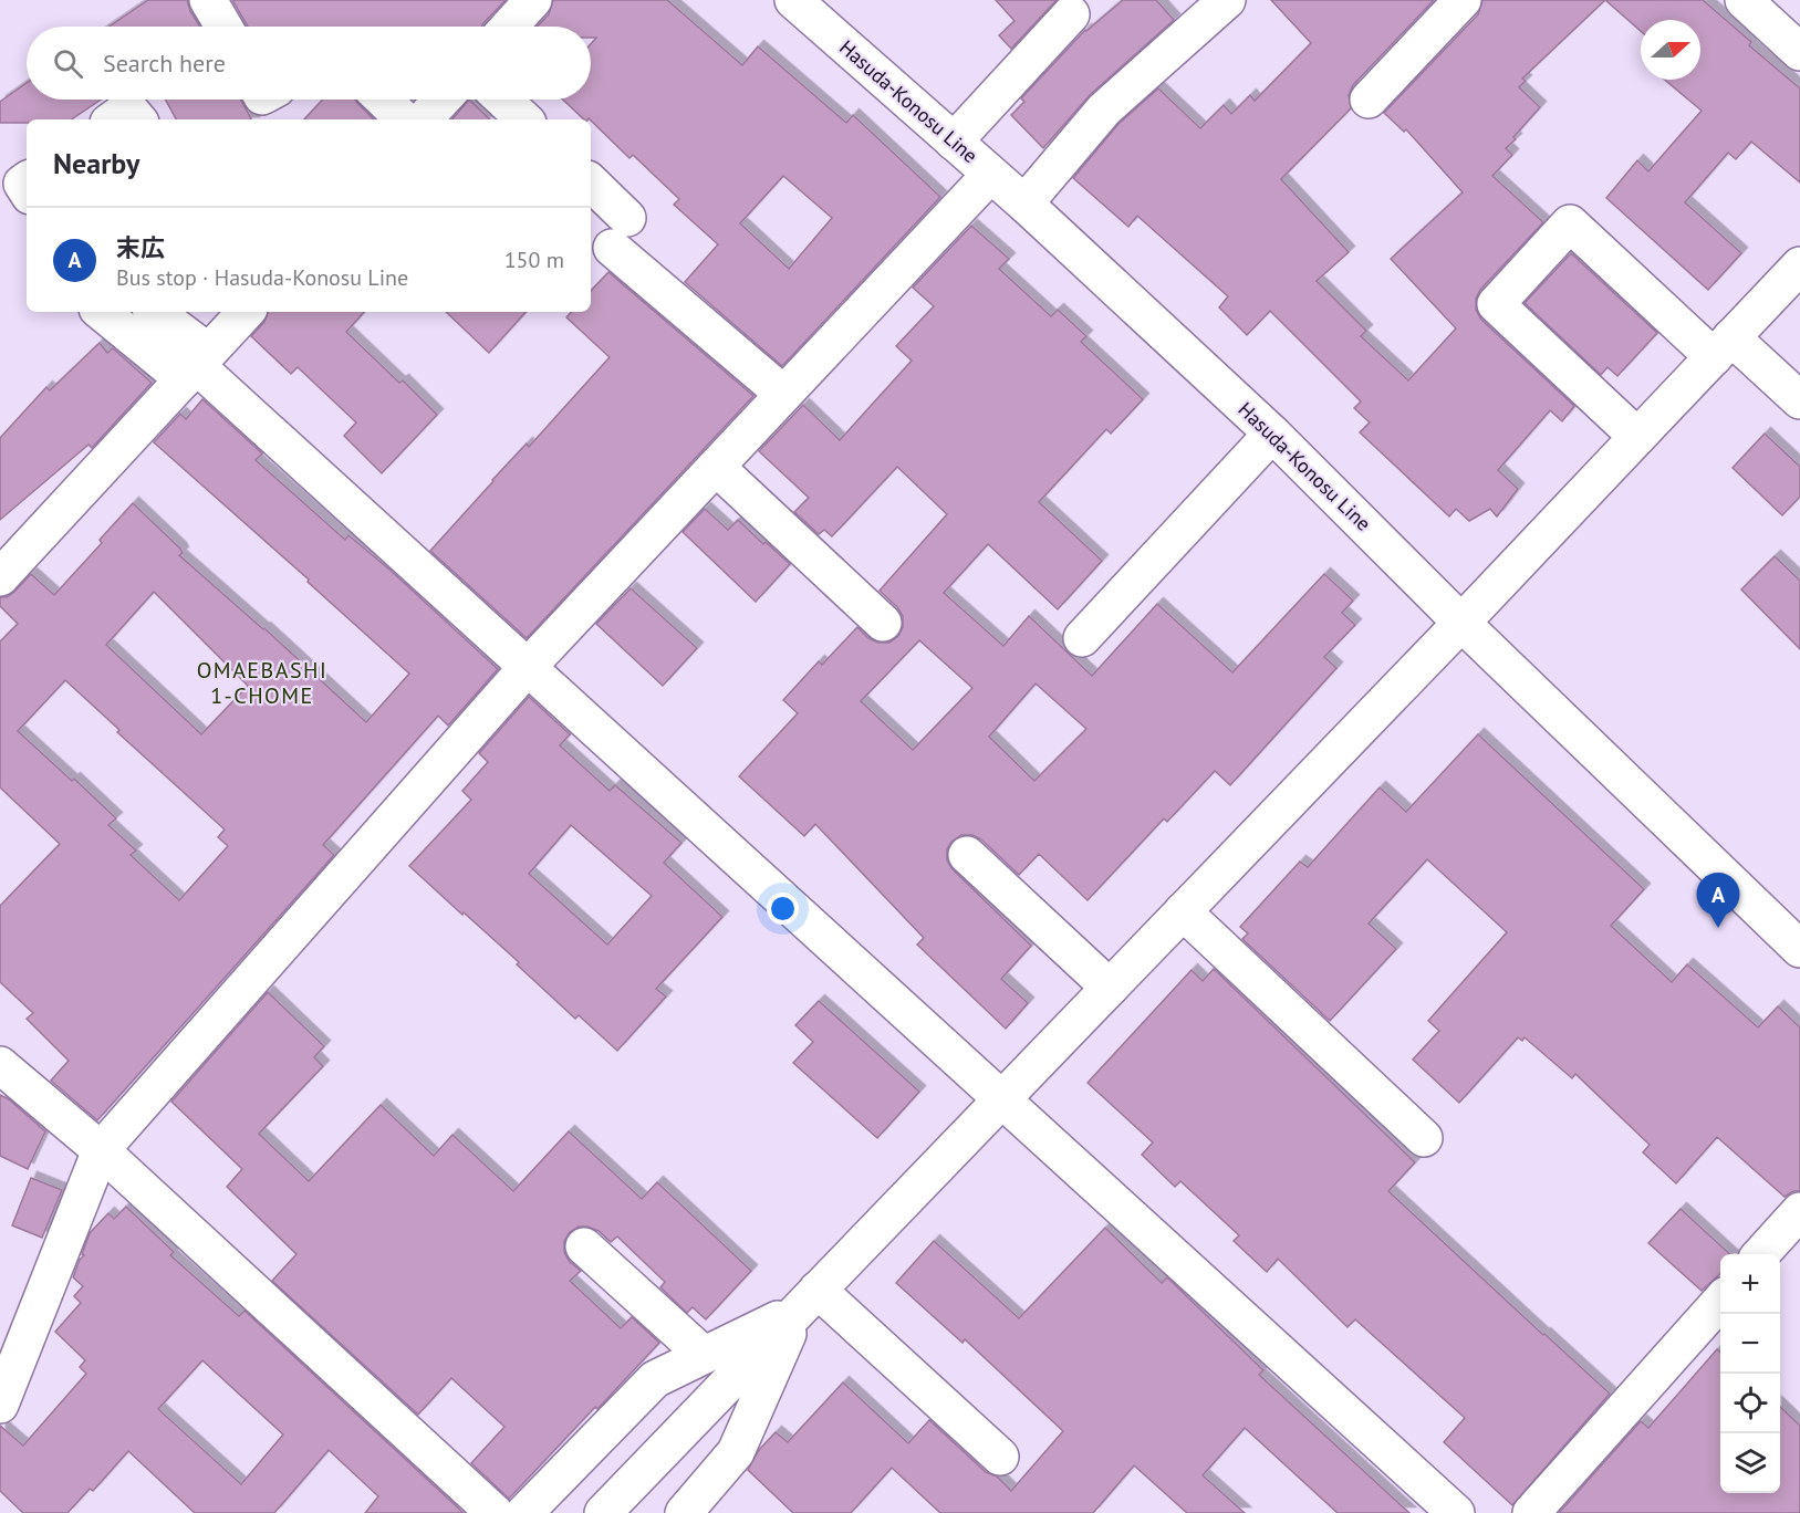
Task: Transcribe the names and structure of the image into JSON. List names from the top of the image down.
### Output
{
  "streets": {
    "street": ["Hasuda-Konosu Line"]
  },
  "districts": ["OMAEBASHI 1-CHOME"],
  "north": "right",
  "page": {
    "search": "Search here",
    "heading": "Nearby",
    "list": [
      {
        "mark": "A",
        "name": "末広",
        "note": "Bus stop · Hasuda-Konosu Line",
        "value": "150 m"
      }
    ],
    "pins": "A",
    "map_buttons": ["+", "−"]
  }
}
